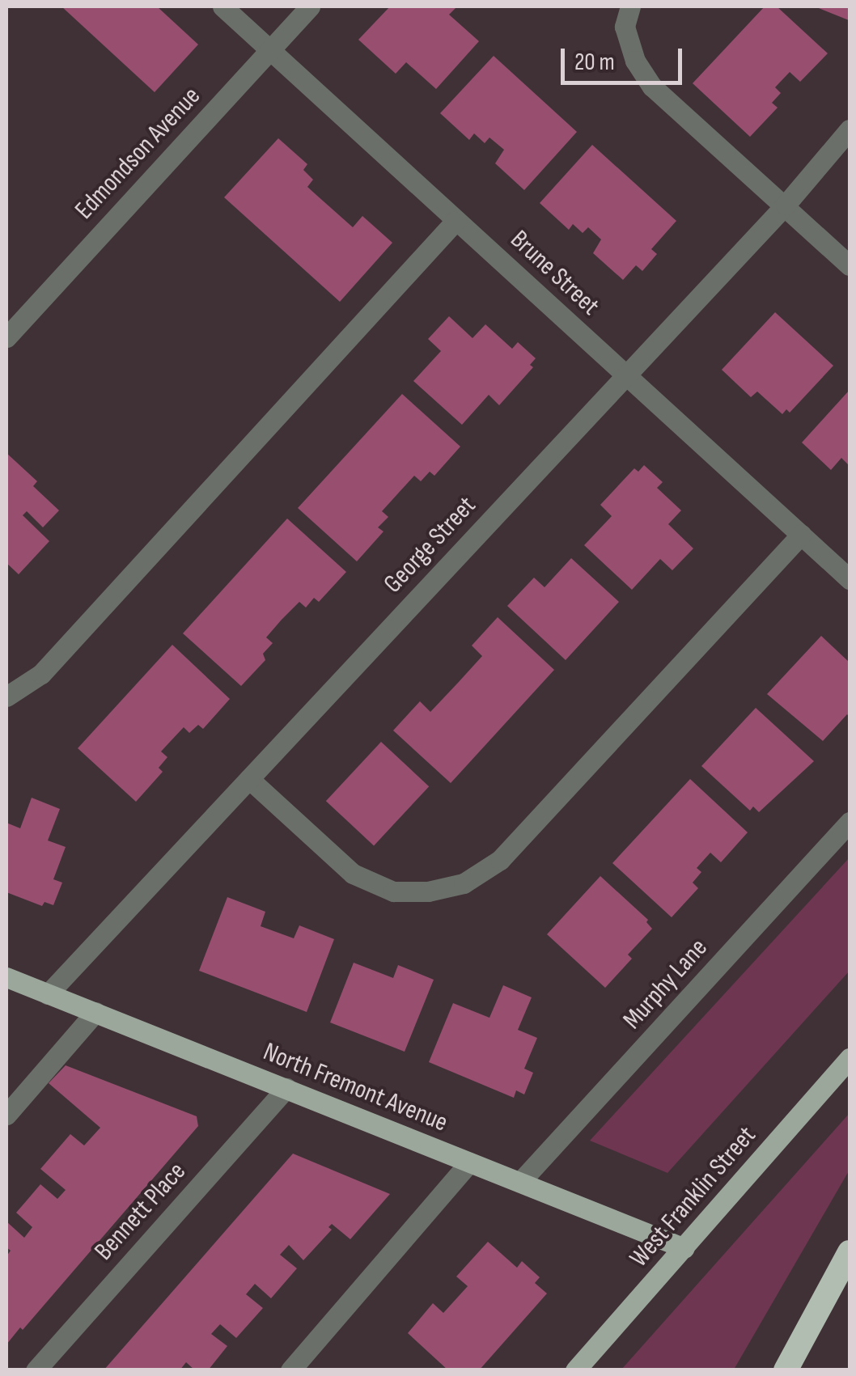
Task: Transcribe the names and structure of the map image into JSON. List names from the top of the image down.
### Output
{
  "streets": {
    "main road": ["North Fremont Avenue", "West Franklin Street"],
    "street": [
      "Edmondson Avenue",
      "Brune Street",
      "George Street",
      "Murphy Lane",
      "Bennett Place"
    ]
  },
  "crossings": [
    ["Edmondson Avenue", "Brune Street"],
    ["Brune Street", "George Street"],
    ["George Street", "North Fremont Avenue"],
    ["Murphy Lane", "North Fremont Avenue"],
    ["North Fremont Avenue", "West Franklin Street"],
    ["North Fremont Avenue", "Bennett Place"]
  ],
  "scale_bar": "20 m"
}
